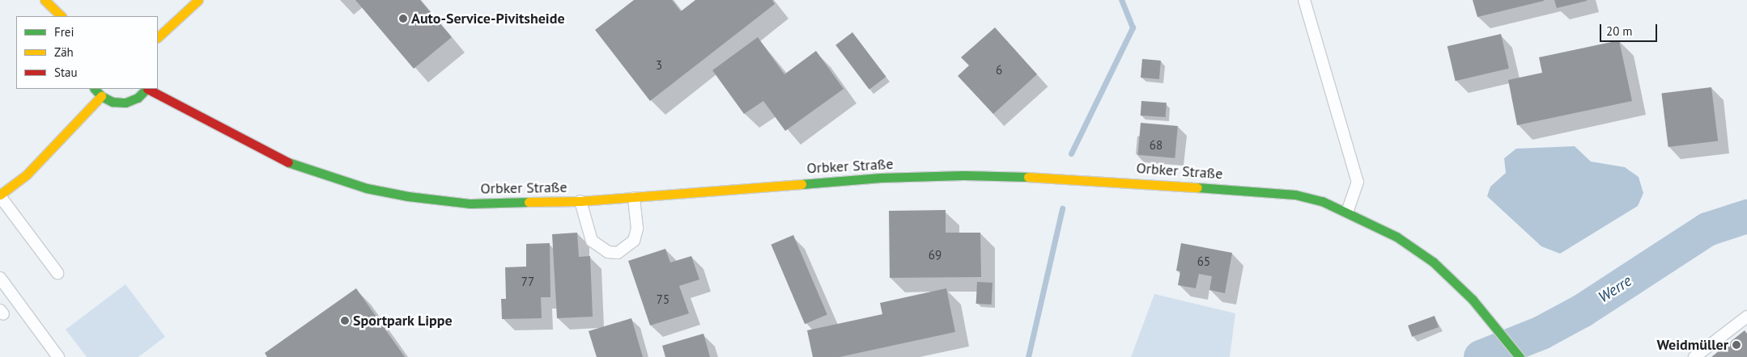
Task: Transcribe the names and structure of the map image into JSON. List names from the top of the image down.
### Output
{
  "streets": {
    "street": ["Orbker Straße"]
  },
  "water": ["Werre"],
  "places": ["Auto-Service-Pivitsheide", "Sportpark Lippe", "Weidmüller"],
  "house_numbers": [
    "3",
    "6",
    "68",
    "69",
    "65",
    "77",
    "75"
  ],
  "legend": ["Frei", "Zäh", "Stau"],
  "scale_bar": "20 m"
}
